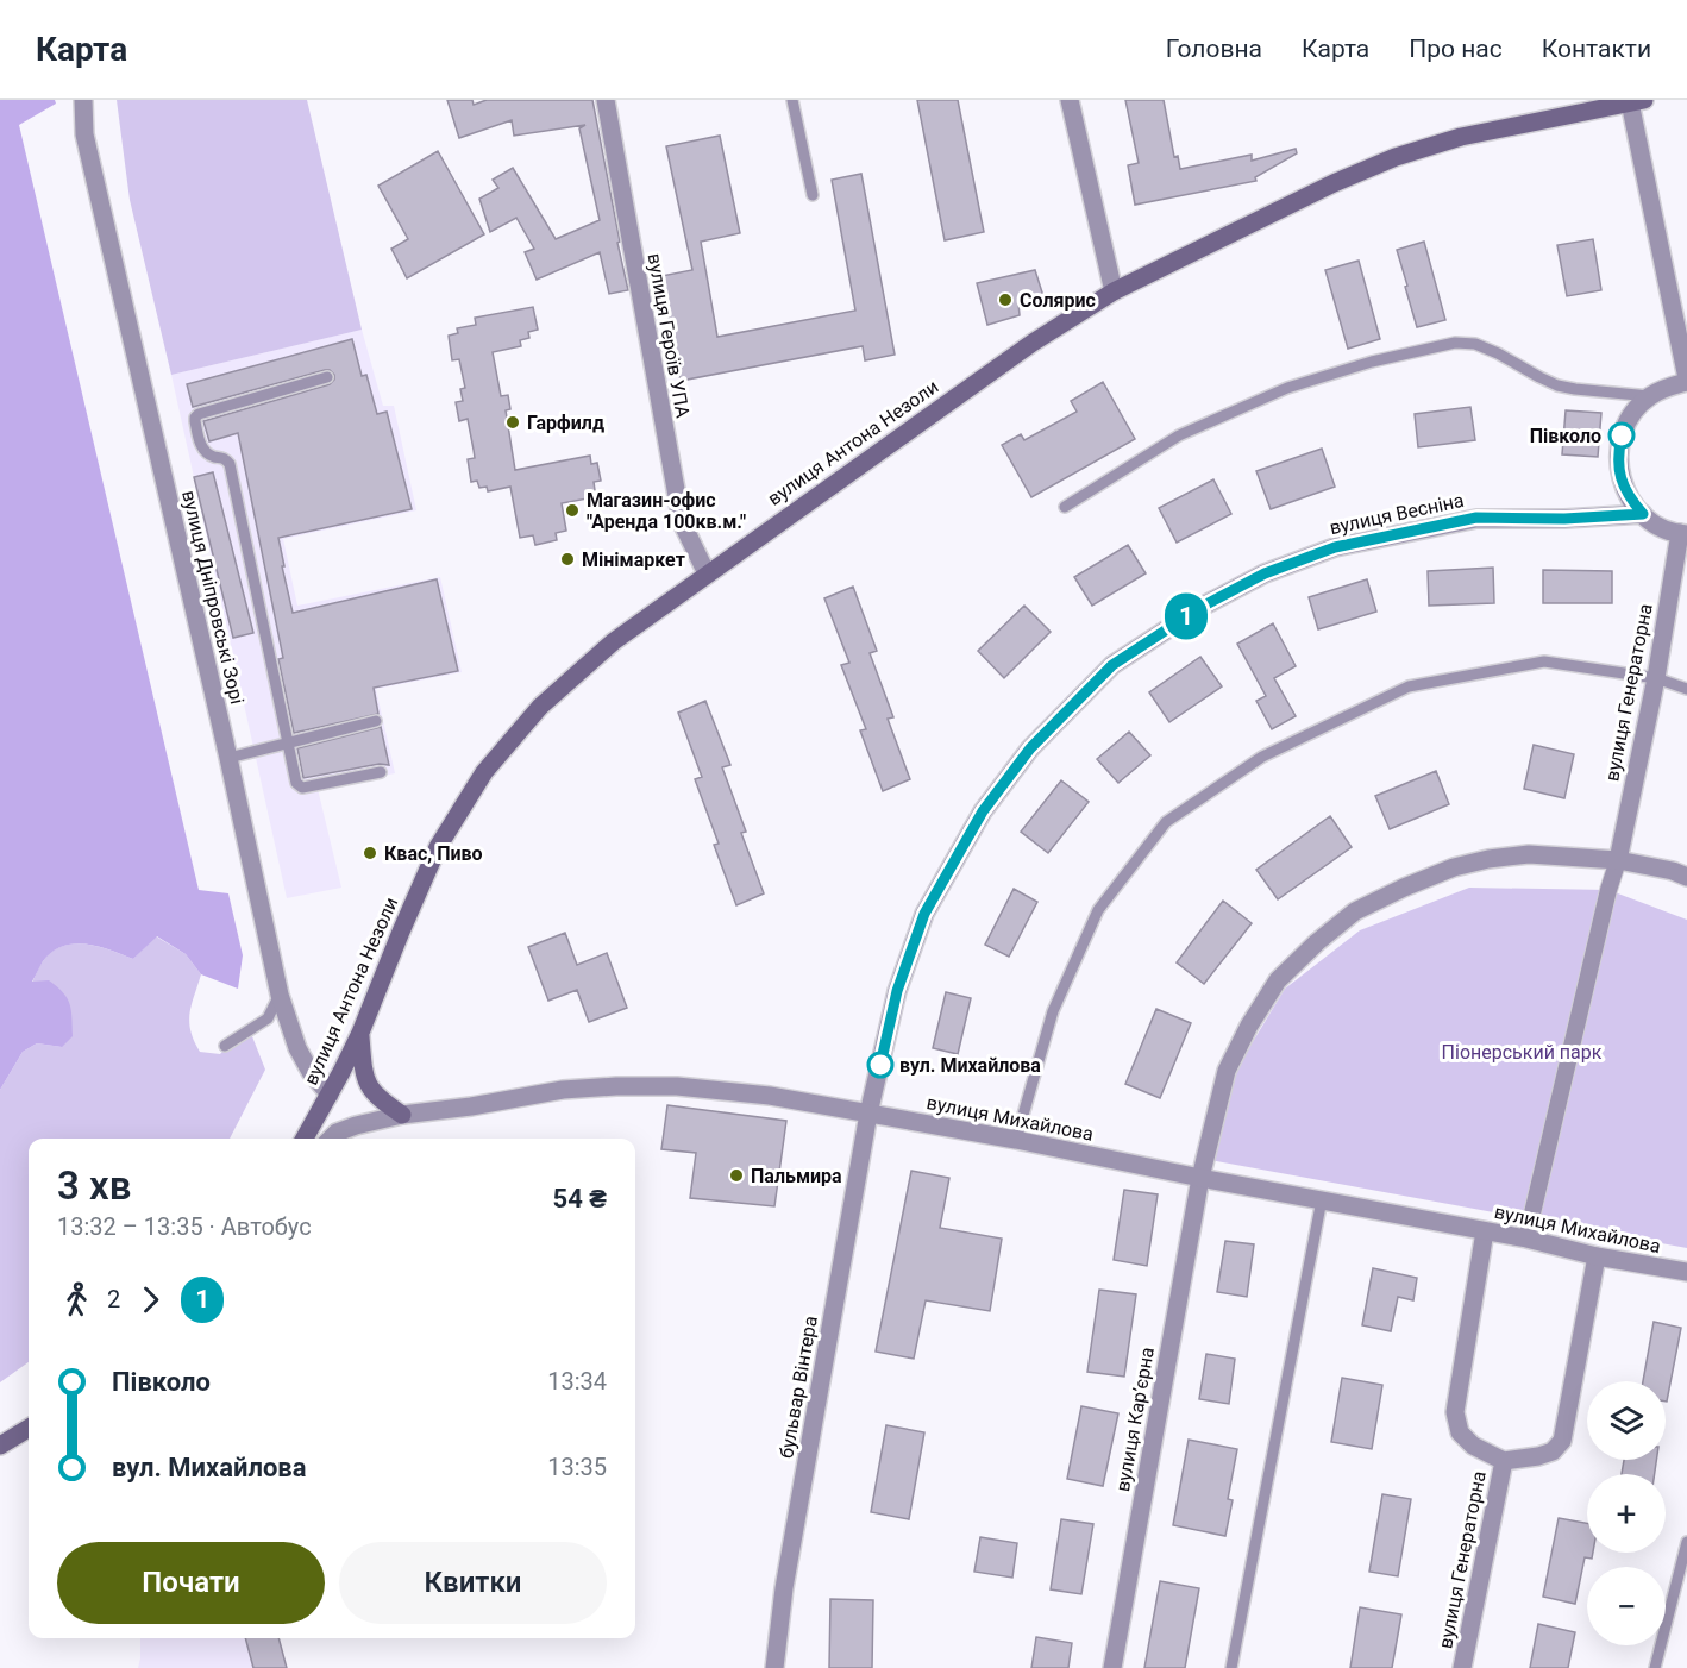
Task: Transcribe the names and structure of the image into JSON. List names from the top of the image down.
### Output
{
  "streets": {
    "main road": ["вулиця Антона Незоли"],
    "street": [
      "вулиця Героїв УПА",
      "вулиця Весніна",
      "вулиця Дніпровські Зорі",
      "вулиця Генераторна",
      "вулиця Михайлова",
      "бульвар Вінтера",
      "вулиця Кар’єрна"
    ]
  },
  "crossings": [
    ["вулиця Героїв УПА", "вулиця Антона Незоли"],
    ["вулиця Антона Незоли", "вулиця Дніпровські Зорі"],
    ["вулиця Весніна", "вулиця Михайлова"],
    ["вулиця Весніна", "бульвар Вінтера"],
    ["вулиця Генераторна", "вулиця Михайлова"],
    ["вулиця Генераторна", "вулиця Кар’єрна"],
    ["вулиця Михайлова", "бульвар Вінтера"],
    ["вулиця Михайлова", "вулиця Кар’єрна"]
  ],
  "parks": ["Піонерський парк"],
  "places": [
    "Солярис",
    "Гарфилд",
    "Півколо",
    "Магазин-офис \"Аренда 100кв.м.\"",
    "Мінімаркет",
    "Квас, Пиво",
    "вул. Михайлова",
    "Пальмира"
  ],
  "lines": ["bus line 1"],
  "page": {
    "header": "Карта",
    "nav": [
      "Головна",
      "Карта",
      "Про нас",
      "Контакти"
    ],
    "on_map": "1",
    "heading": ["3 хв", "13:32 – 13:35 · Автобус", "54 ₴"],
    "legs": ["2", "1"],
    "list": [
      {
        "name": "Півколо",
        "value": "13:34"
      },
      {
        "name": "вул. Михайлова",
        "value": "13:35"
      }
    ],
    "map_buttons": ["+", "−"],
    "buttons": ["Почати", "Квитки"]
  }
}
